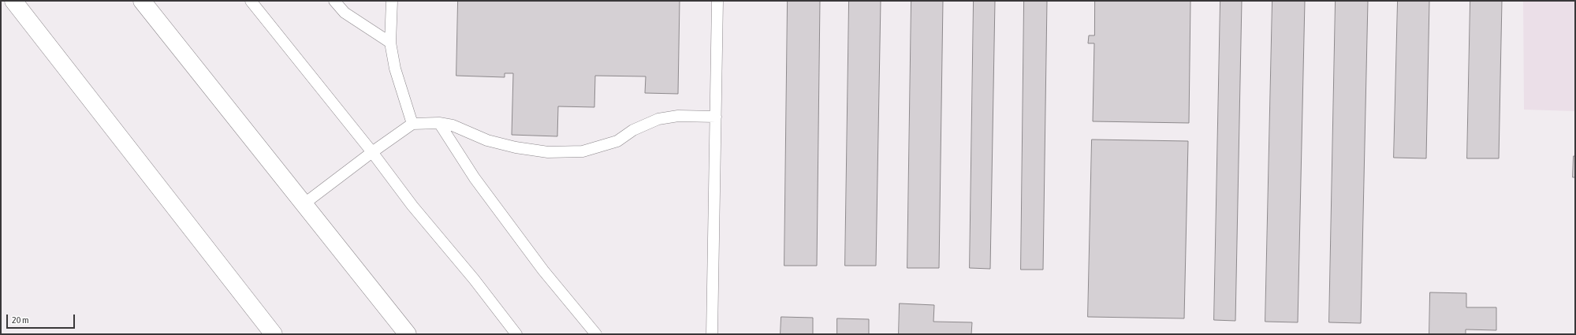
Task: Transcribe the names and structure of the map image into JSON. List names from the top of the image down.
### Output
{
  "scale_bar": "20 m"
}
